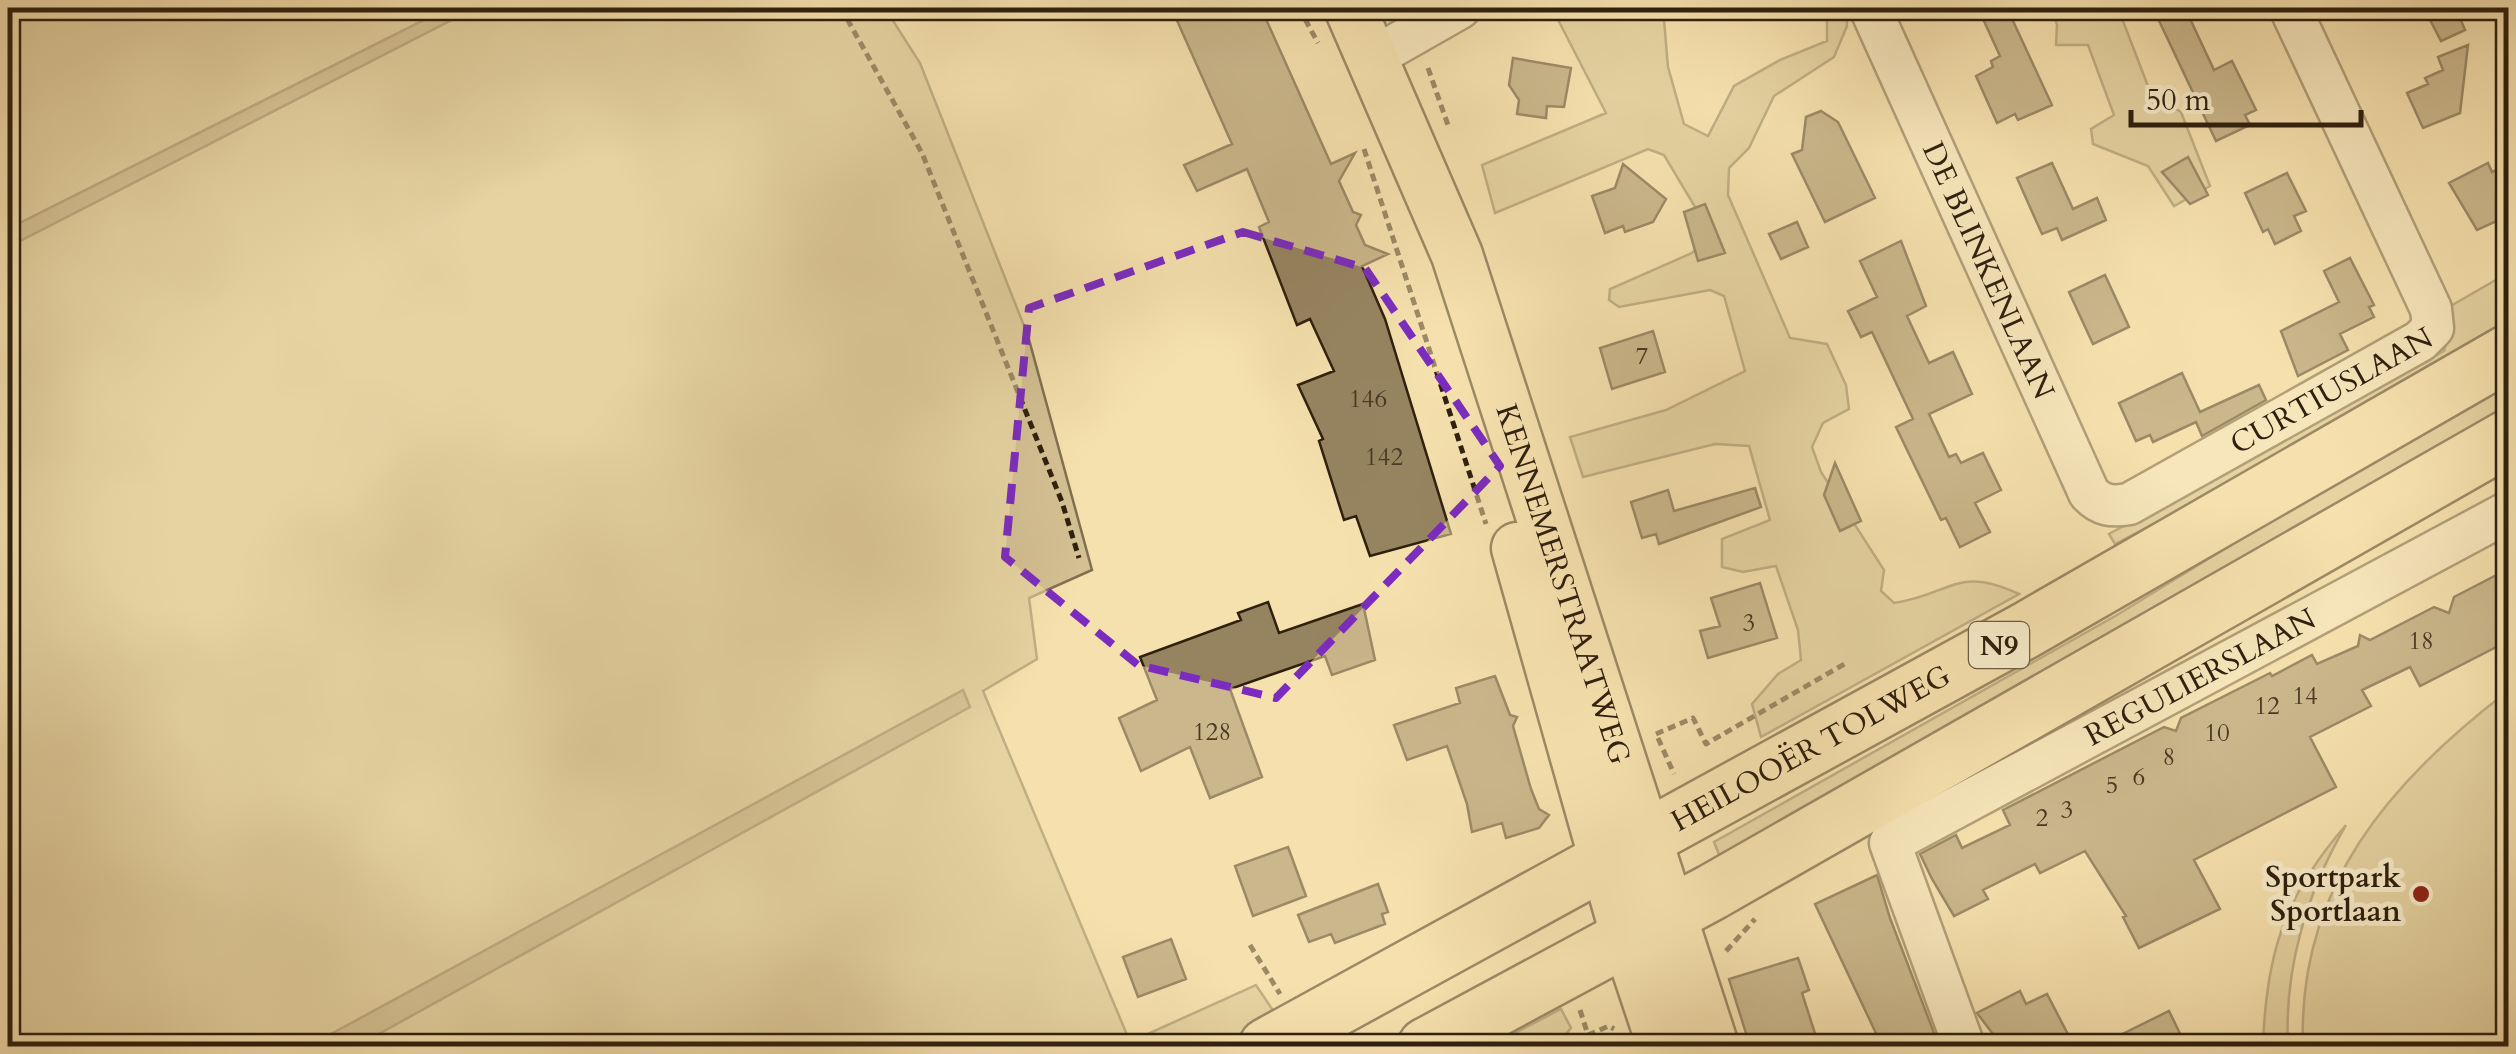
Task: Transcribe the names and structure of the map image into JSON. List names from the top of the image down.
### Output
{
  "streets": {
    "highway": ["N9", "HEILOOËR TOLWEG"],
    "main road": ["KENNEMERSTRAATWEG"],
    "street": ["DE BLINKENLAAN", "CURTIUSLAAN", "REGULIERSLAAN"]
  },
  "crossings": [
    ["DE BLINKENLAAN", "CURTIUSLAAN"],
    ["KENNEMERSTRAATWEG", "N9"],
    ["KENNEMERSTRAATWEG", "HEILOOËR TOLWEG"]
  ],
  "places": ["Sportpark Sportlaan"],
  "house_numbers": [
    "7",
    "146",
    "142",
    "3",
    "18",
    "14",
    "12",
    "128",
    "10",
    "8",
    "6",
    "5",
    "3",
    "2"
  ],
  "scale_bar": "50 m"
}
